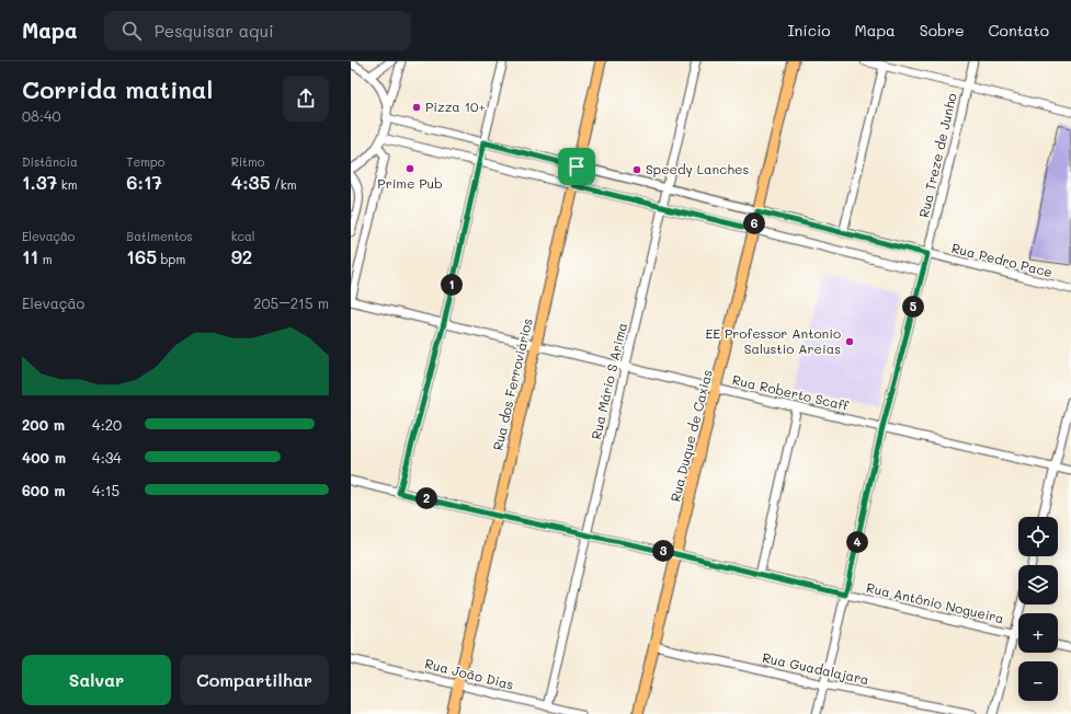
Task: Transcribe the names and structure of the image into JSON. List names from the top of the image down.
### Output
{
  "streets": {
    "main road": ["Rua dos Ferroviários", "Rua Duque de Caxias"],
    "street": [
      "Rua Treze de Junho",
      "Rua Pedro Pace",
      "Rua Mário S Arima",
      "Rua Roberto Scaff",
      "Rua Antônio Nogueira",
      "Rua Guadalajara",
      "Rua João Dias"
    ]
  },
  "crossings": [
    ["Rua Treze de Junho", "Rua Pedro Pace"],
    ["Rua Pedro Pace", "Rua Mário S Arima"],
    ["Rua Pedro Pace", "Rua dos Ferroviários"],
    ["Rua Pedro Pace", "Rua Duque de Caxias"],
    ["Rua Mário S Arima", "Rua Roberto Scaff"],
    ["Rua Mário S Arima", "Rua Antônio Nogueira"],
    ["Rua Mário S Arima", "Rua João Dias"],
    ["Rua dos Ferroviários", "Rua Roberto Scaff"],
    ["Rua dos Ferroviários", "Rua Antônio Nogueira"],
    ["Rua dos Ferroviários", "Rua João Dias"],
    ["Rua Roberto Scaff", "Rua Duque de Caxias"],
    ["Rua Duque de Caxias", "Rua Antônio Nogueira"],
    ["Rua Duque de Caxias", "Rua Guadalajara"]
  ],
  "places": [
    "Pizza 10+",
    "Prime Pub",
    "Speedy Lanches",
    "EE Professor Antonio Salustio Areias"
  ],
  "page": {
    "header": "Mapa",
    "search": "Pesquisar aqui",
    "nav": [
      "Início",
      "Mapa",
      "Sobre",
      "Contato"
    ],
    "heading": ["Corrida matinal", "08:40"],
    "stats": [
      ["Distância", "1.37 km"],
      ["Tempo", "6:17"],
      ["Ritmo", "4:35 /km"],
      ["Elevação", "11 m"],
      ["Batimentos", "165 bpm"],
      ["kcal", "92"]
    ],
    "pins": [
      "6",
      "1",
      "5",
      "2",
      "4",
      "3"
    ],
    "chart": ["Elevação", "205–215 m"],
    "list": [
      {
        "name": "200 m",
        "note": "4:20"
      },
      {
        "name": "400 m",
        "note": "4:34"
      },
      {
        "name": "600 m",
        "note": "4:15"
      }
    ],
    "map_buttons": ["+", "−"],
    "buttons": ["Salvar", "Compartilhar"]
  }
}
